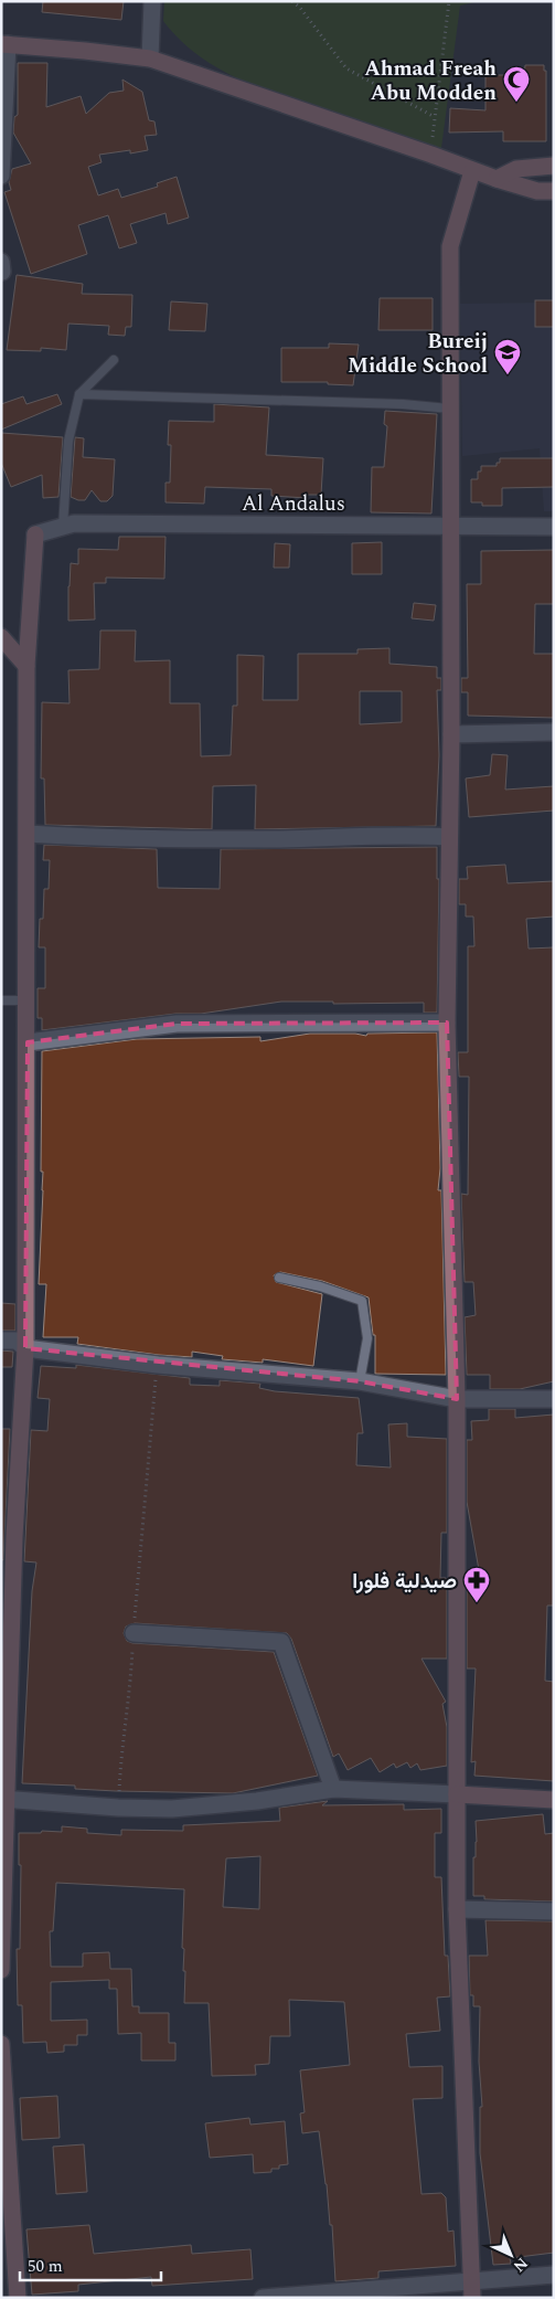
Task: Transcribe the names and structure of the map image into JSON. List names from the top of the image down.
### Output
{
  "streets": {
    "street": ["Al Andalus"]
  },
  "places": {
    "mosque": ["Ahmad Freah Abu Modden"],
    "school or university": ["Bureij Middle School"],
    "pharmacy": ["صيدلية فلورا"]
  },
  "scale_bar": "50 m",
  "north": "bottom right"
}
